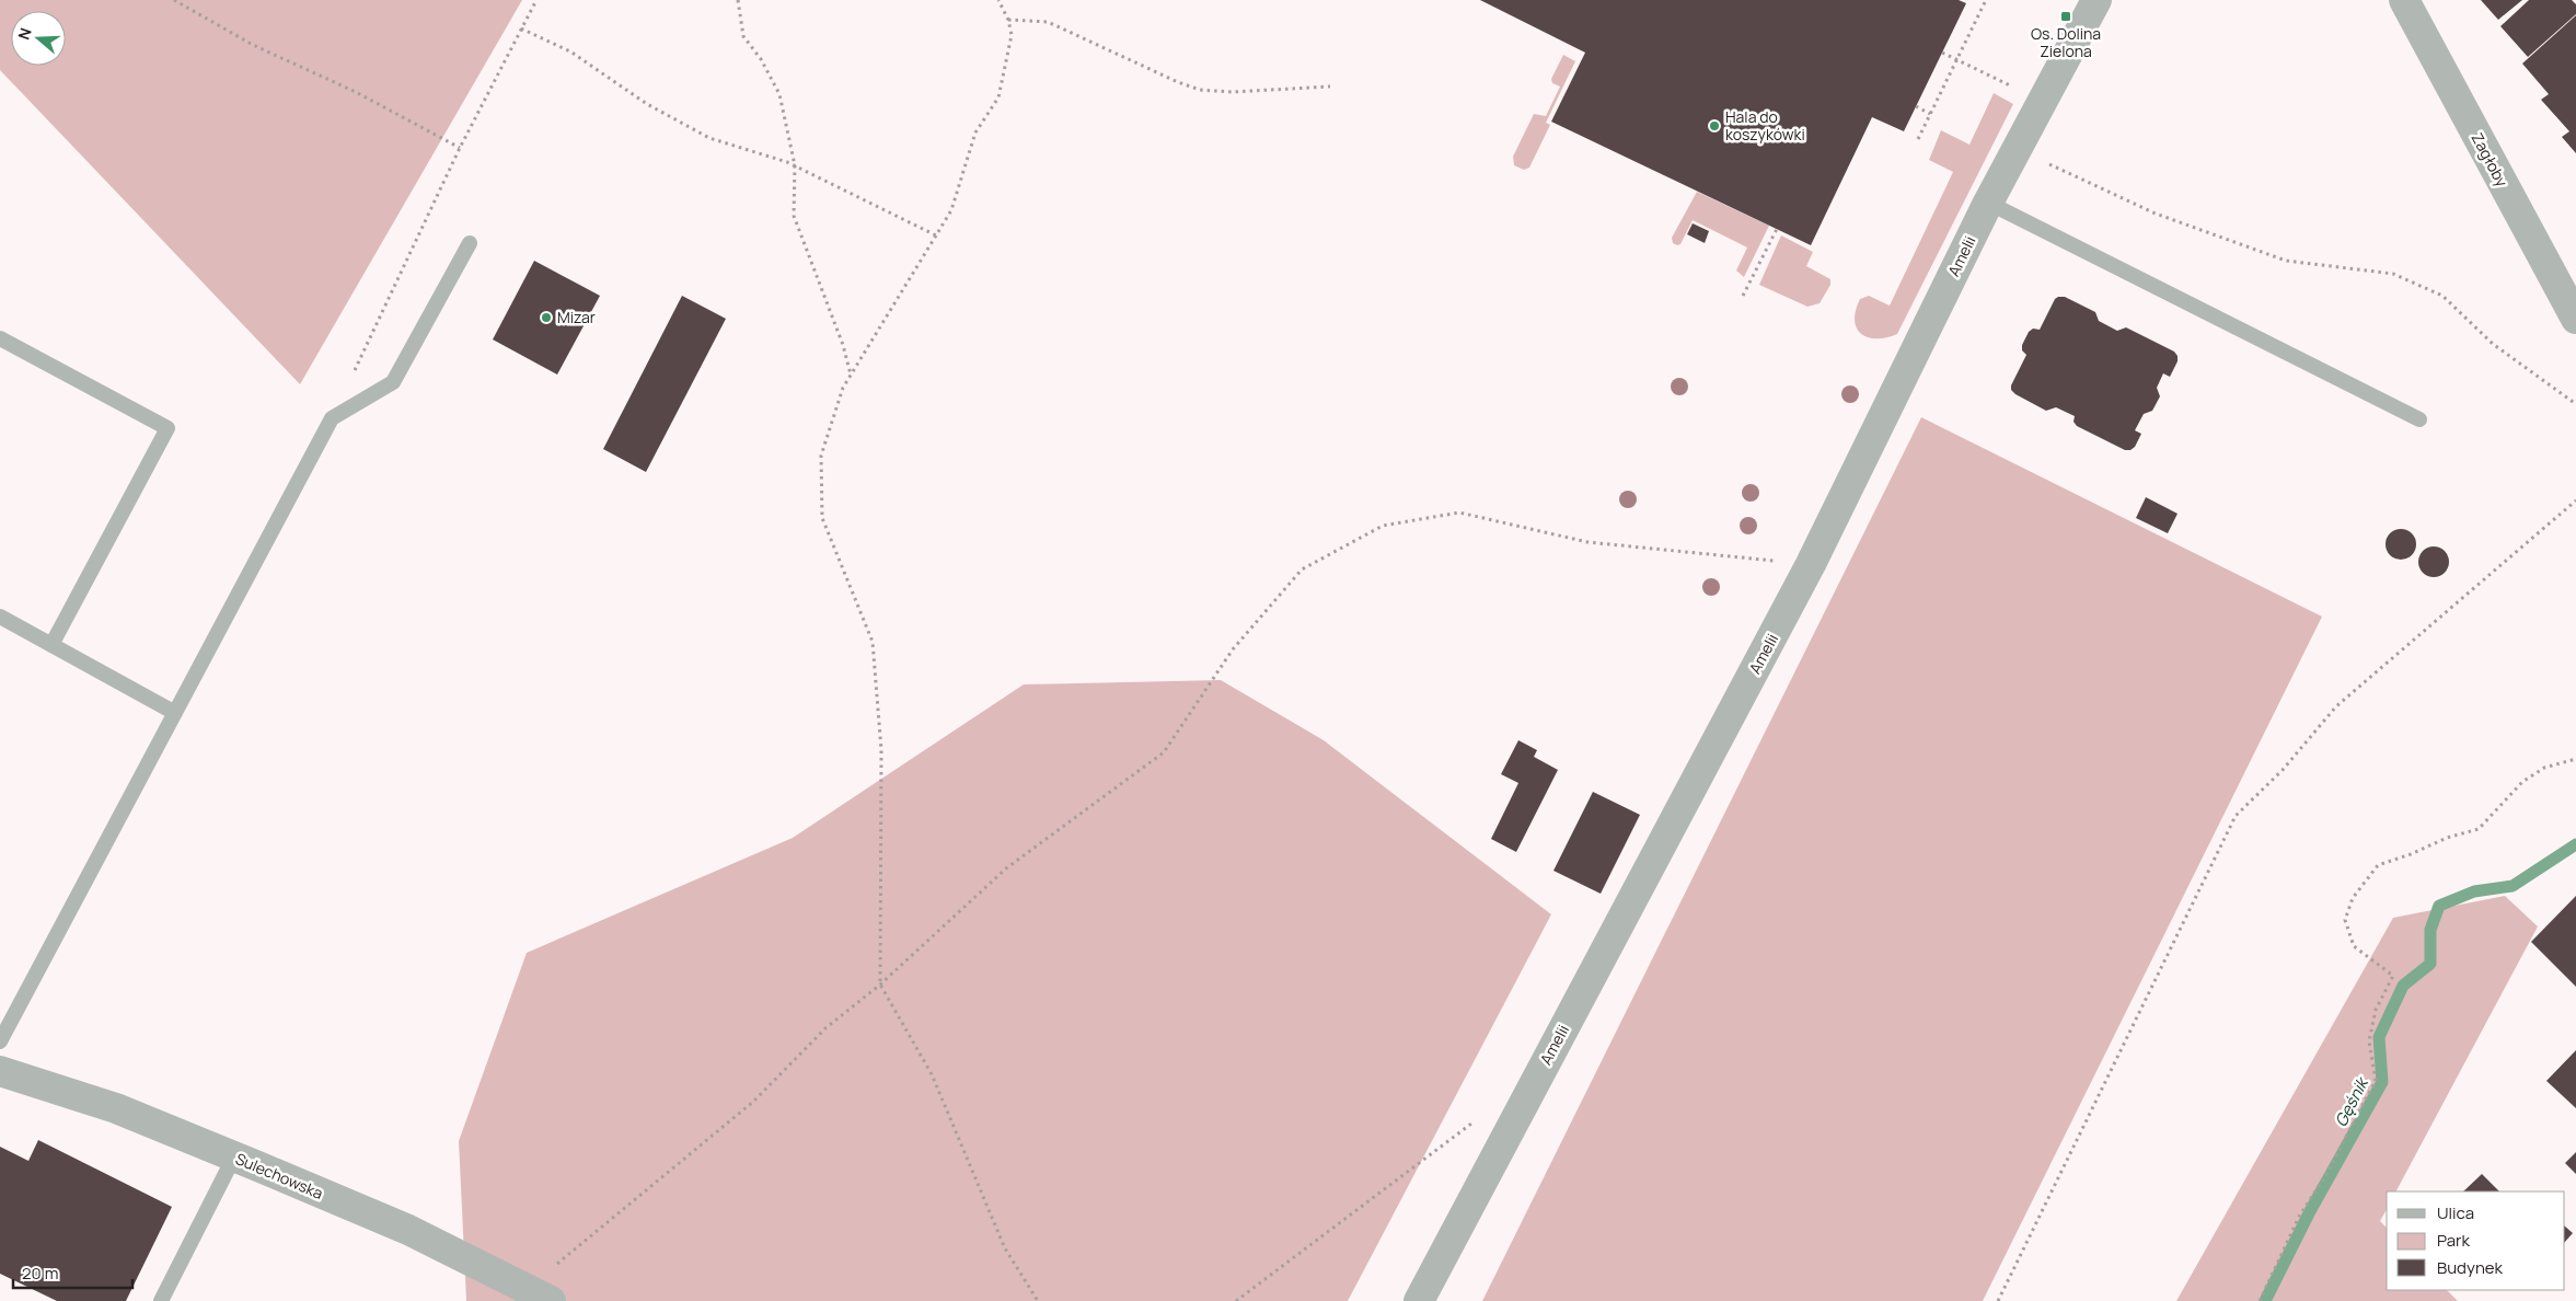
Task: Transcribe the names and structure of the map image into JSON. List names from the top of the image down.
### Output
{
  "streets": {
    "street": ["Zagłoby", "Amelii", "Sulechowska"]
  },
  "water": ["Gęśnik"],
  "places": {
    "transit": ["Os. Dolina Zielona"],
    "other": ["Hala do koszykówki", "Mizar"]
  },
  "legend": ["Ulica", "Park", "Budynek"],
  "scale_bar": "20 m",
  "north": "left"
}
